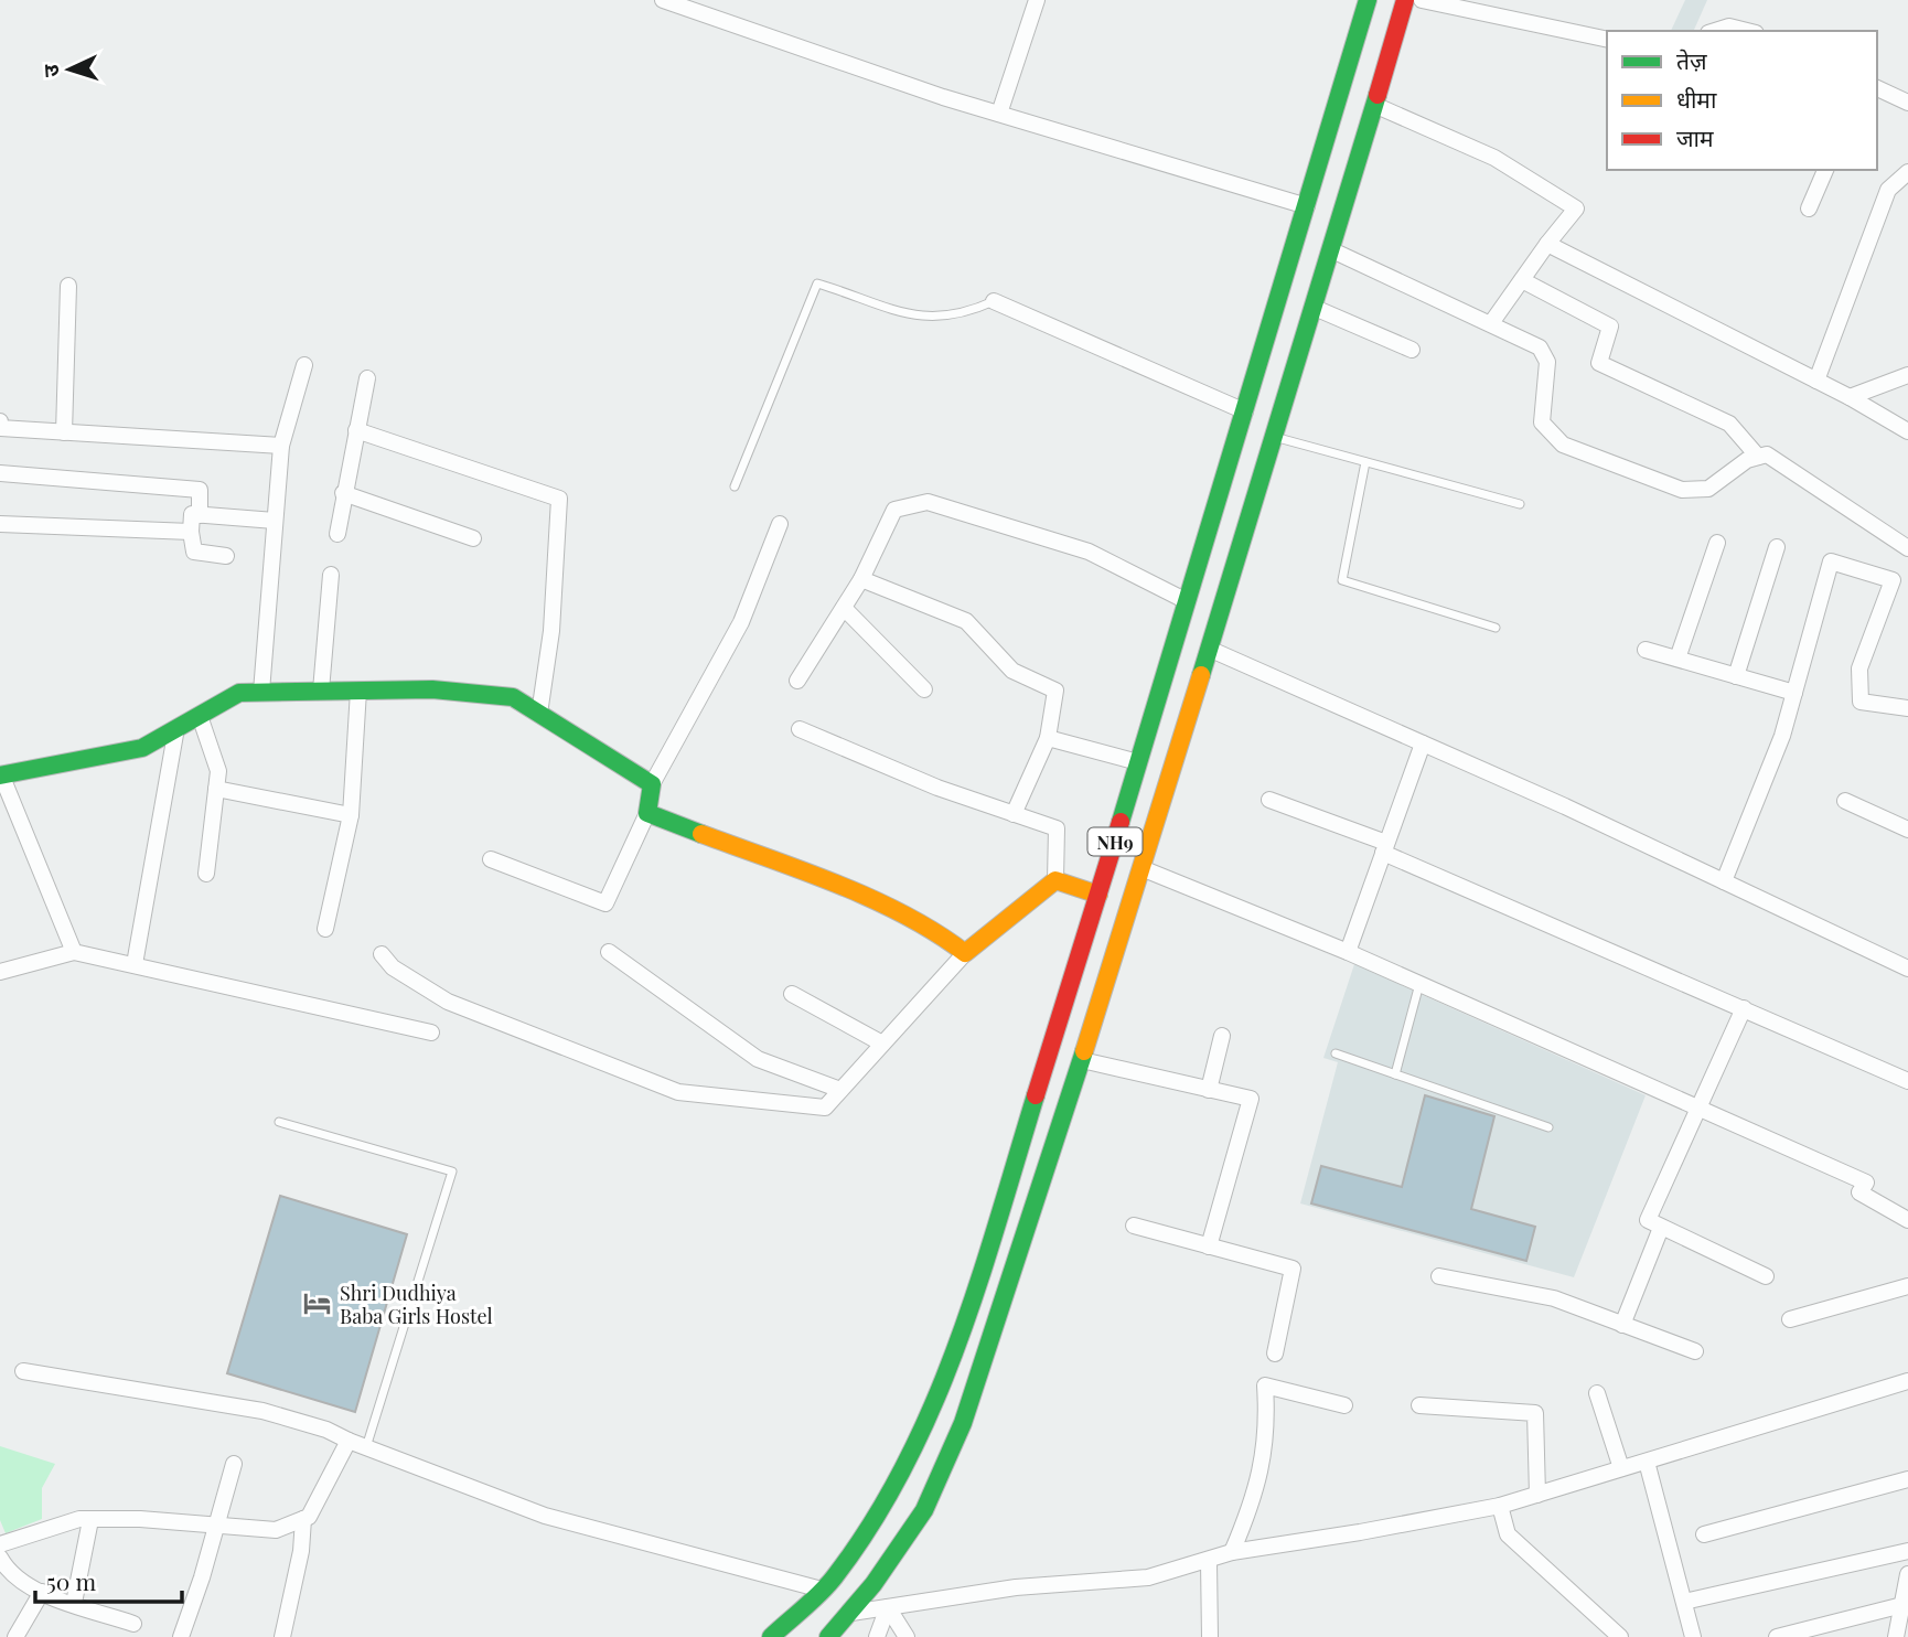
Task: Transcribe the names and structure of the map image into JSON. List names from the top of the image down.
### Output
{
  "streets": {
    "main road": ["NH9"]
  },
  "places": {
    "hotel": ["Shri Dudhiya Baba Girls Hostel"]
  },
  "legend": ["तेज़", "धीमा", "जाम"],
  "scale_bar": "50 m",
  "north": "left"
}
